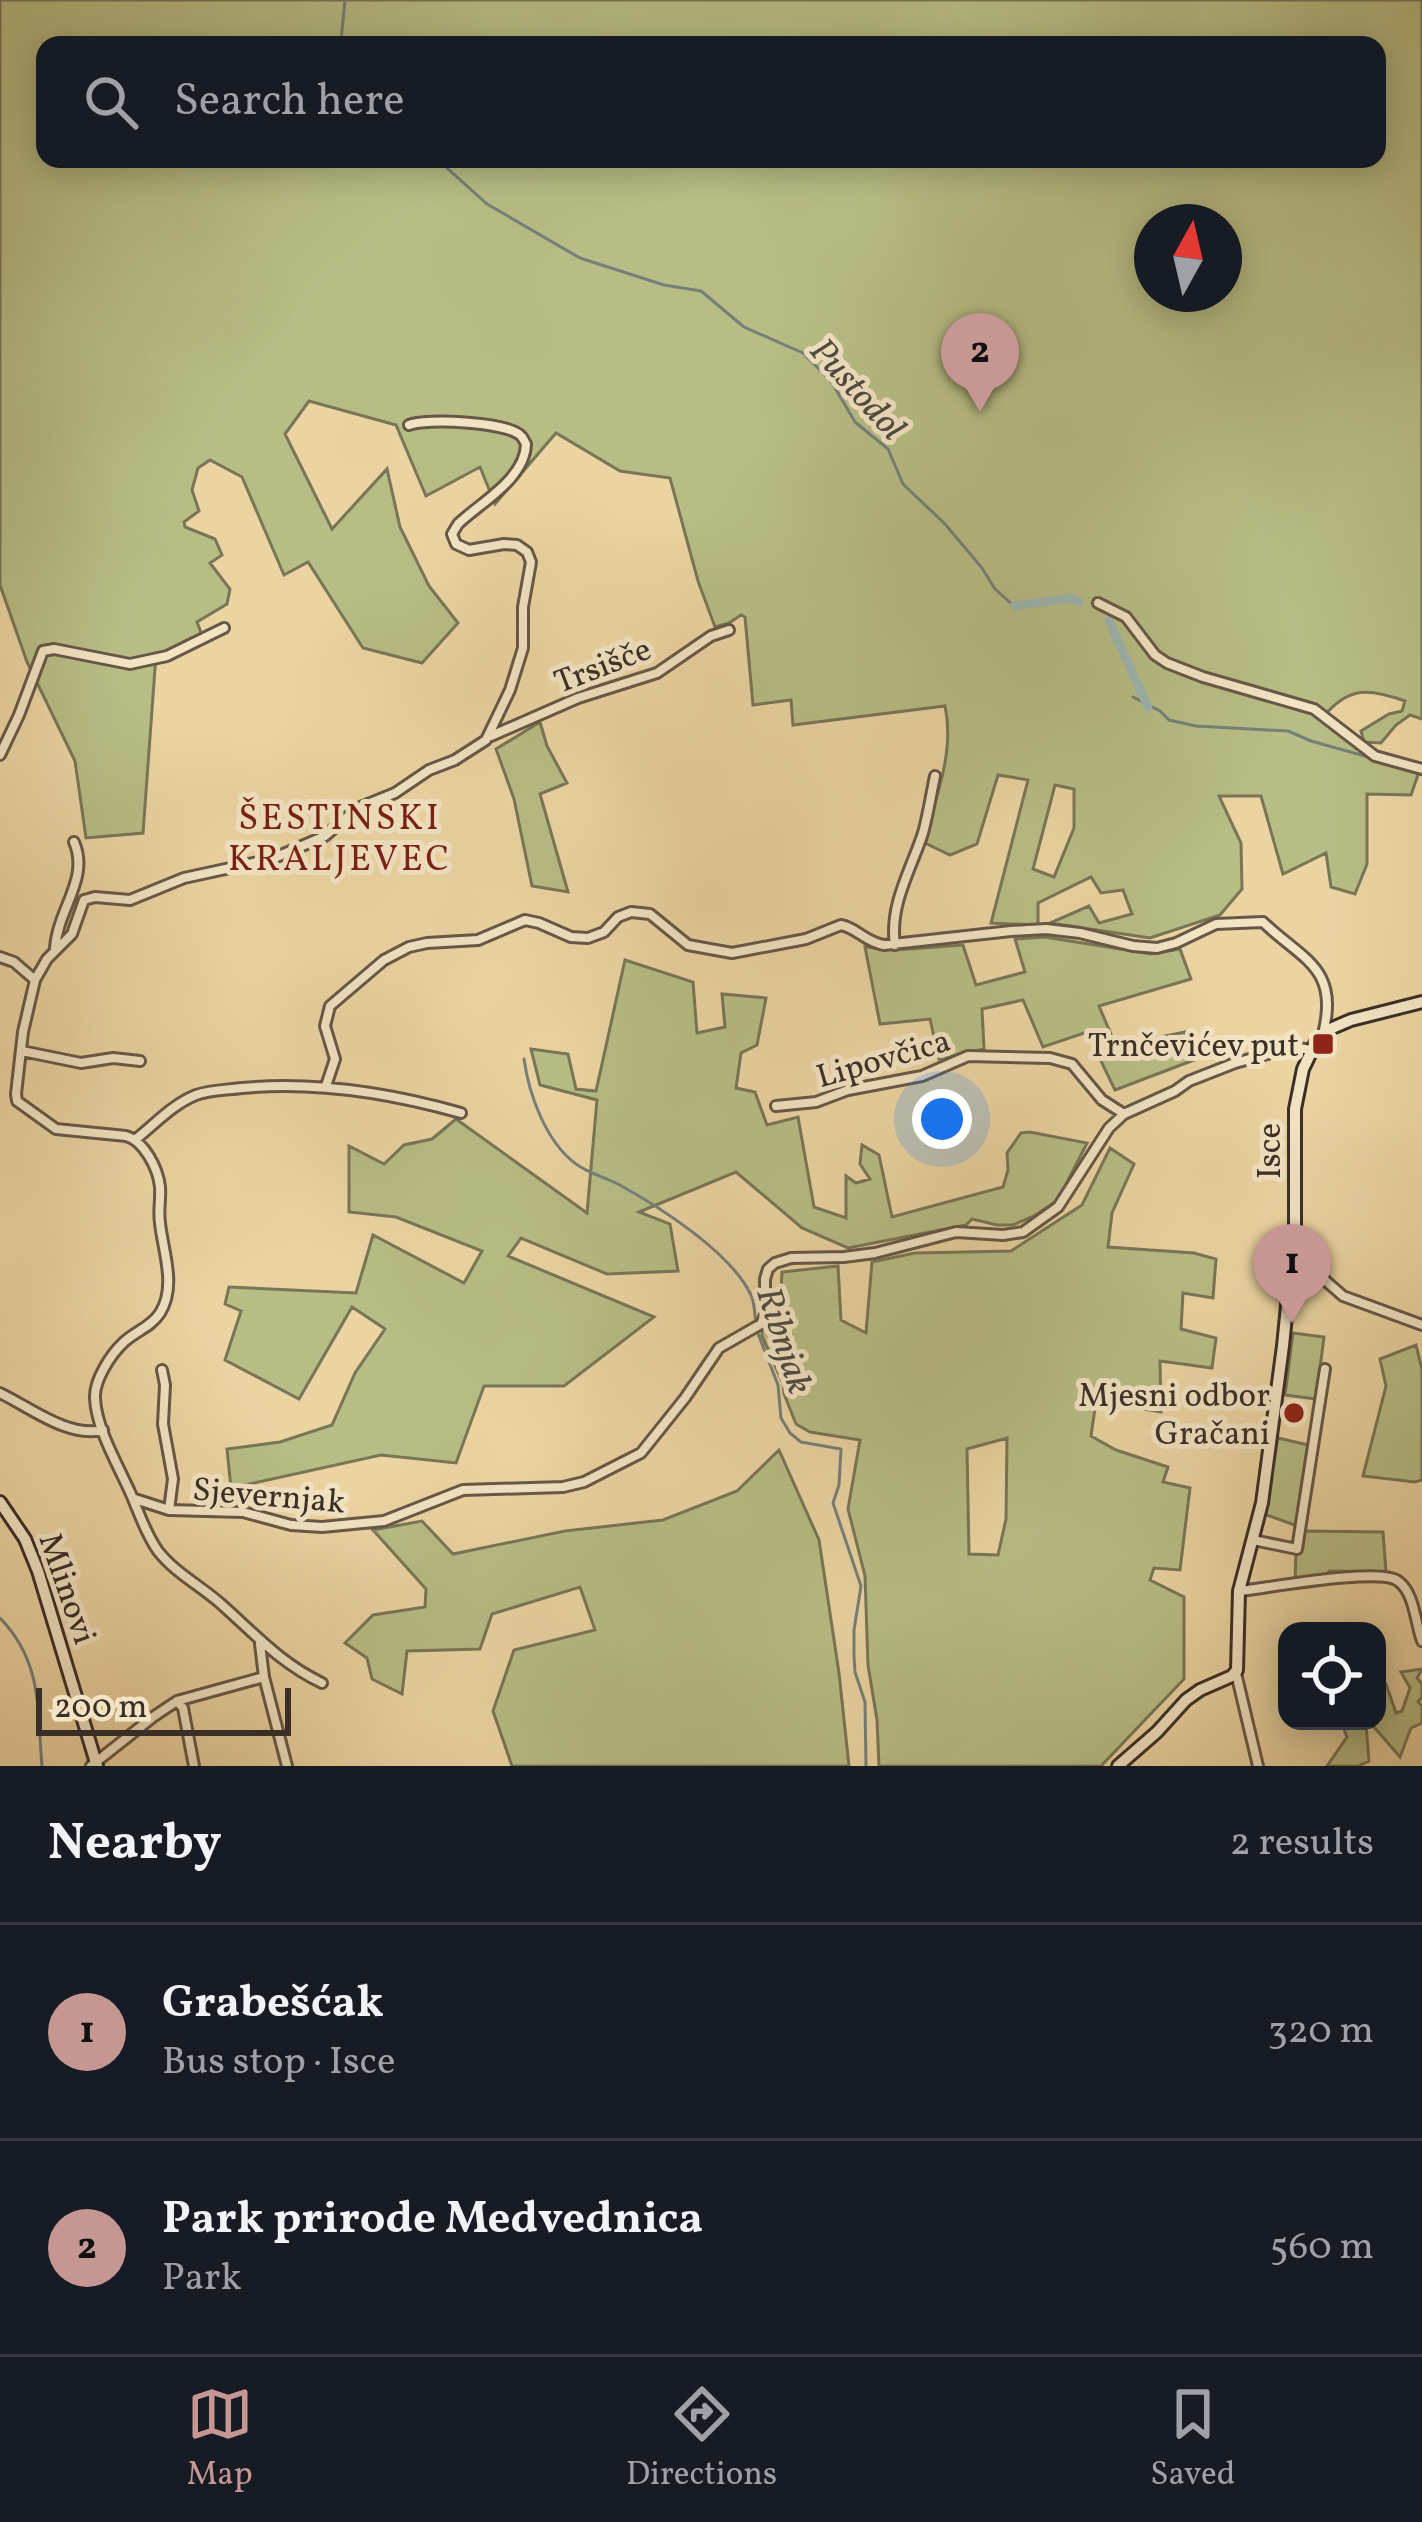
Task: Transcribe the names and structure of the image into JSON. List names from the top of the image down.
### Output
{
  "streets": {
    "street": [
      "Trsišče",
      "Lipovčica",
      "Isce",
      "Sjevernjak",
      "Mlinovi"
    ]
  },
  "crossings": [
    ["Lipovčica", "Sjevernjak"]
  ],
  "districts": ["ŠESTINSKI KRALJEVEC"],
  "water": ["Pustodol", "Ribnjak"],
  "places": {
    "transit": ["Trnčevićev put"],
    "other": ["Mjesni odbor Gračani"]
  },
  "scale_bar": "200 m",
  "north": "top",
  "page": {
    "search": "Search here",
    "pins": ["2", "1"],
    "scale": "200 m",
    "heading": ["Nearby", "2 results"],
    "list": [
      {
        "mark": "1",
        "name": "Grabešćak",
        "note": "Bus stop · Isce",
        "value": "320 m"
      },
      {
        "mark": "2",
        "name": "Park prirode Medvednica",
        "note": "Park",
        "value": "560 m"
      }
    ],
    "nav": ["Map", "Directions", "Saved"]
  }
}
